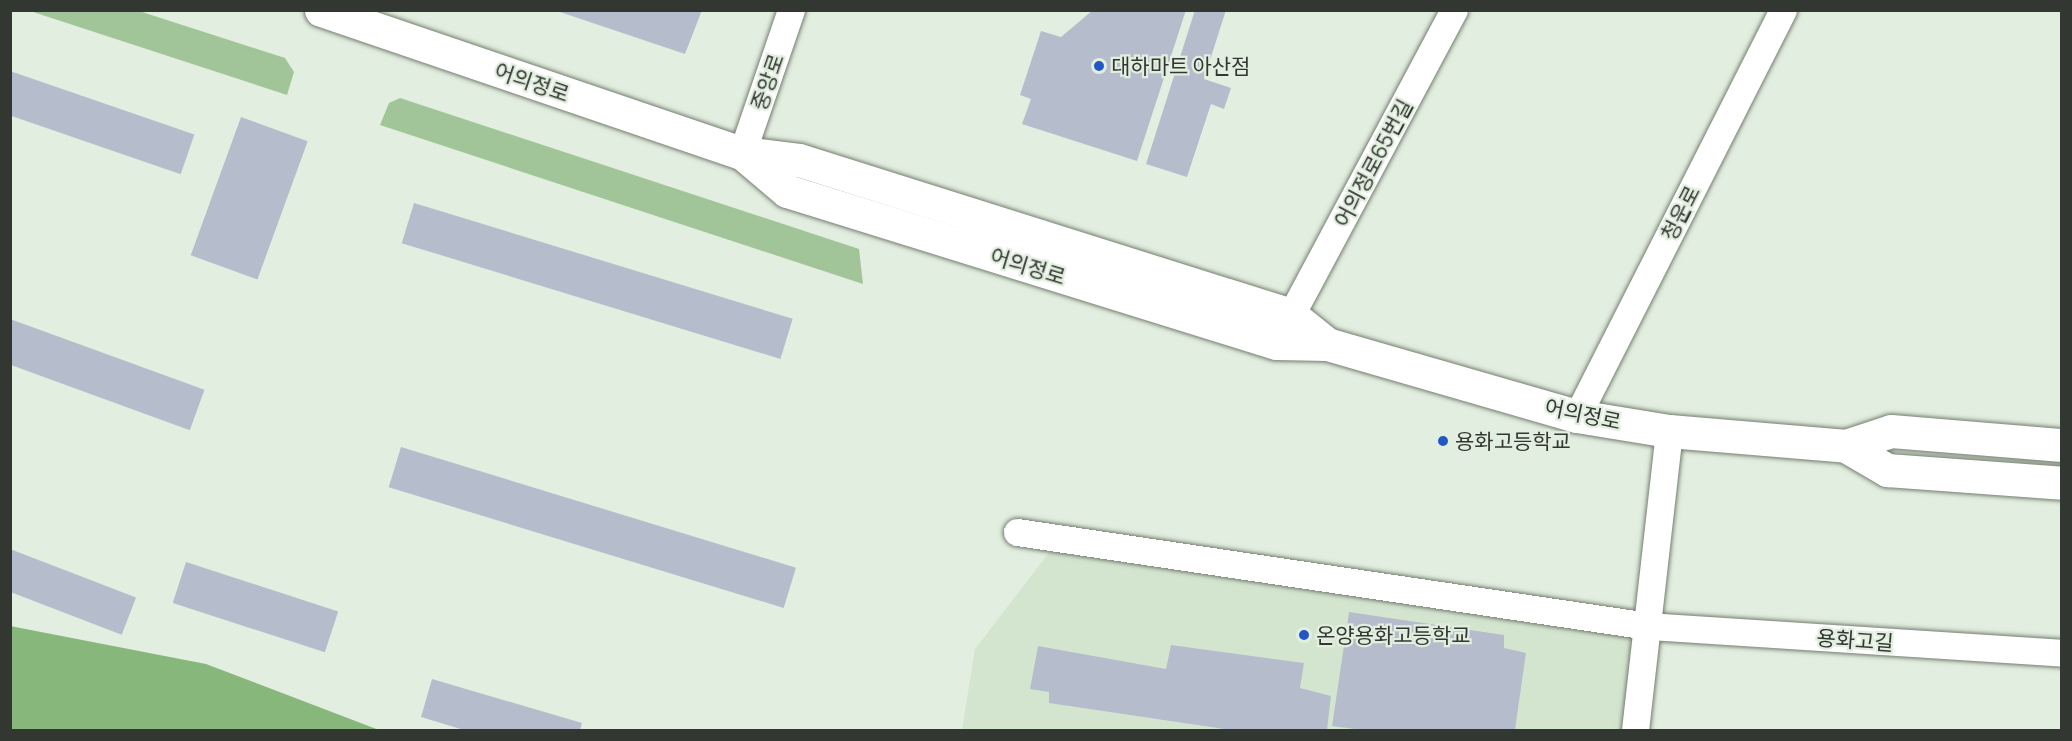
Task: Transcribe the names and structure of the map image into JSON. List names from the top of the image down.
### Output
{
  "streets": {
    "main road": ["어의정로"],
    "street": [
      "중앙로",
      "어의정로65번길",
      "청운로",
      "용화고길"
    ]
  },
  "crossings": [
    ["어의정로", "중앙로"],
    ["어의정로", "어의정로65번길"],
    ["어의정로", "청운로"]
  ],
  "places": ["대하마트 아산점", "용화고등학교", "온양용화고등학교"]
}
